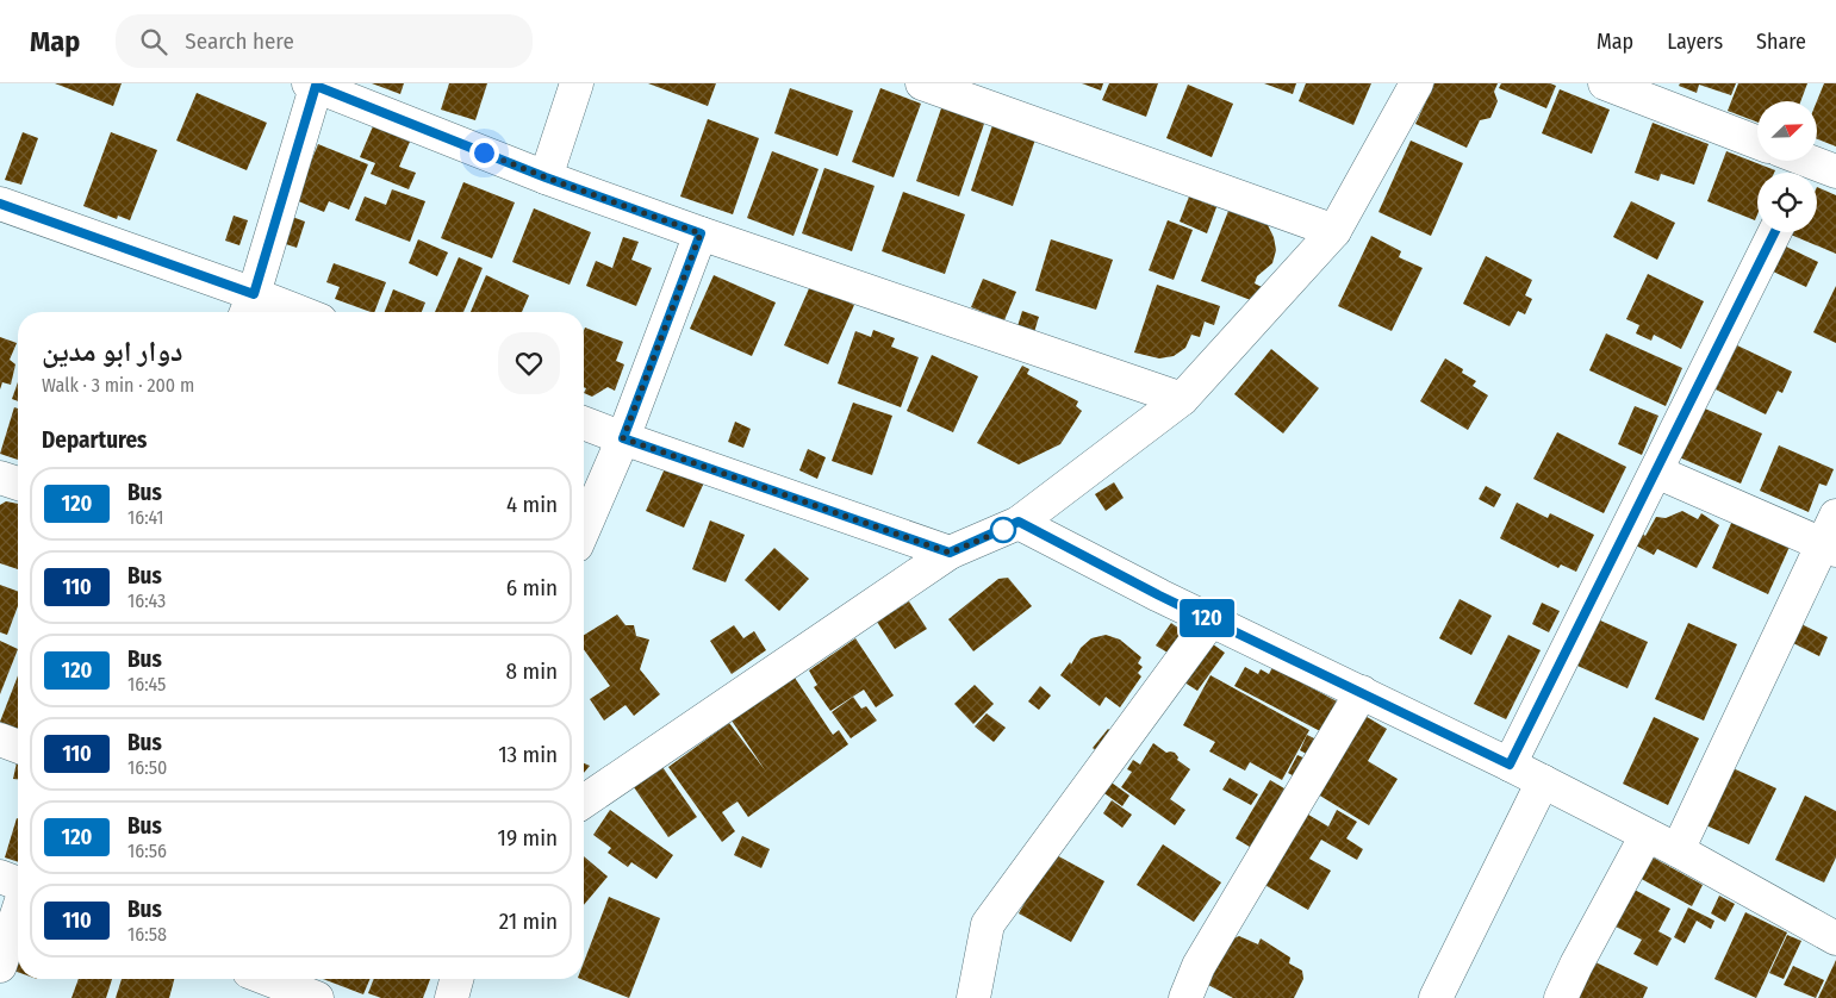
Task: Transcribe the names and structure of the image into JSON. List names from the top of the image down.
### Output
{
  "lines": ["bus line 120"],
  "north": "top right",
  "page": {
    "header": "Map",
    "search": "Search here",
    "nav": ["Map", "Layers", "Share"],
    "on_map": "120",
    "heading": [
      ["دوار ابو مدين", "Walk · 3 min · 200 m"],
      "Departures"
    ],
    "list": [
      {
        "mark": "120",
        "name": "Bus",
        "note": "16:41",
        "value": "4 min"
      },
      {
        "mark": "110",
        "name": "Bus",
        "note": "16:43",
        "value": "6 min"
      },
      {
        "mark": "120",
        "name": "Bus",
        "note": "16:45",
        "value": "8 min"
      },
      {
        "mark": "110",
        "name": "Bus",
        "note": "16:50",
        "value": "13 min"
      },
      {
        "mark": "120",
        "name": "Bus",
        "note": "16:56",
        "value": "19 min"
      },
      {
        "mark": "110",
        "name": "Bus",
        "note": "16:58",
        "value": "21 min"
      }
    ]
  }
}
